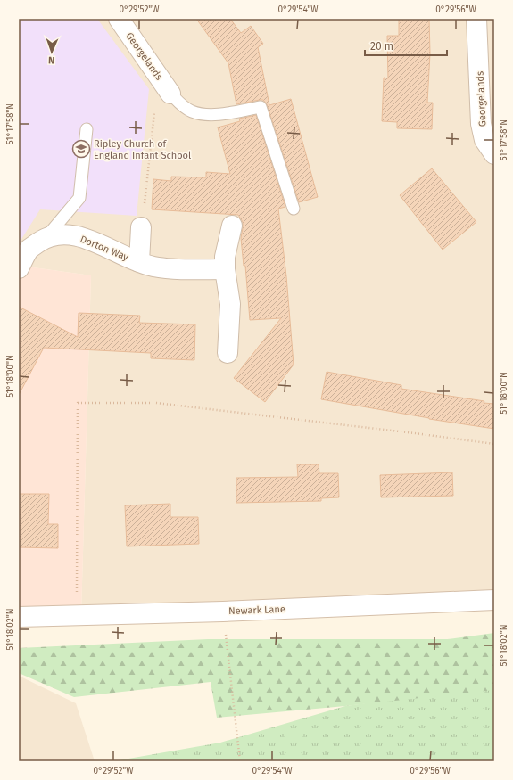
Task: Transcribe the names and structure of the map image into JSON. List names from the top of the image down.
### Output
{
  "streets": {
    "street": ["Georgelands", "Dorton Way", "Newark Lane"]
  },
  "places": {
    "school or university": ["Ripley Church of England Infant School"]
  },
  "scale_bar": "20 m",
  "north": "bottom",
  "coordinates": [
    "0°29'52\"W",
    "0°29'54\"W",
    "0°29'56\"W",
    "51°17'58\"N",
    "51°18'00\"N",
    "51°18'02\"N"
  ]
}
